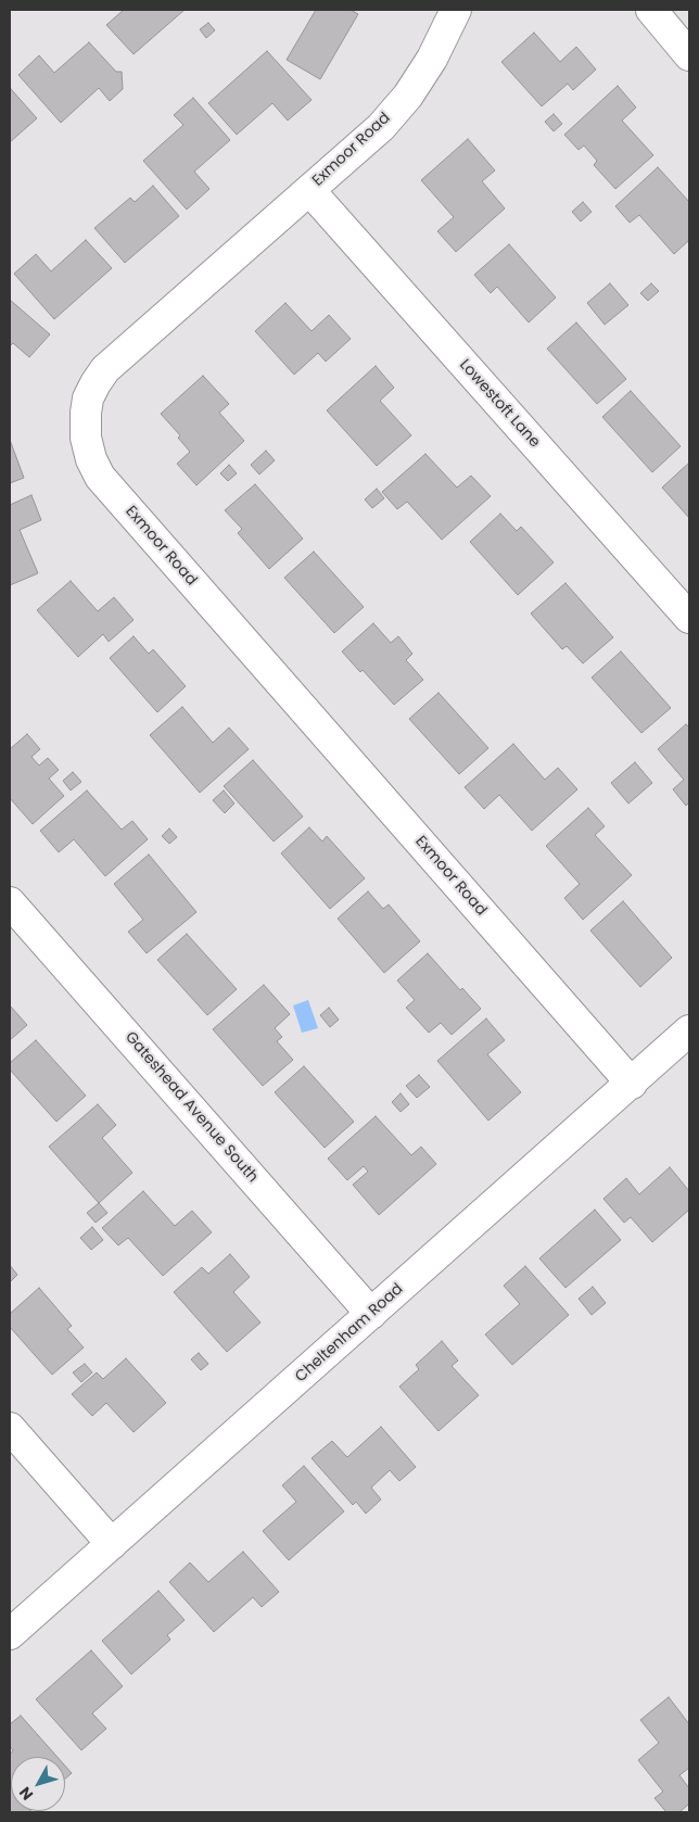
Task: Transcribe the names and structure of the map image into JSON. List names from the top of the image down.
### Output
{
  "streets": {
    "street": [
      "Exmoor Road",
      "Lowestoft Lane",
      "Gateshead Avenue South",
      "Cheltenham Road"
    ]
  },
  "crossings": [
    ["Exmoor Road", "Lowestoft Lane"],
    ["Exmoor Road", "Cheltenham Road"],
    ["Gateshead Avenue South", "Cheltenham Road"]
  ],
  "north": "bottom left"
}
